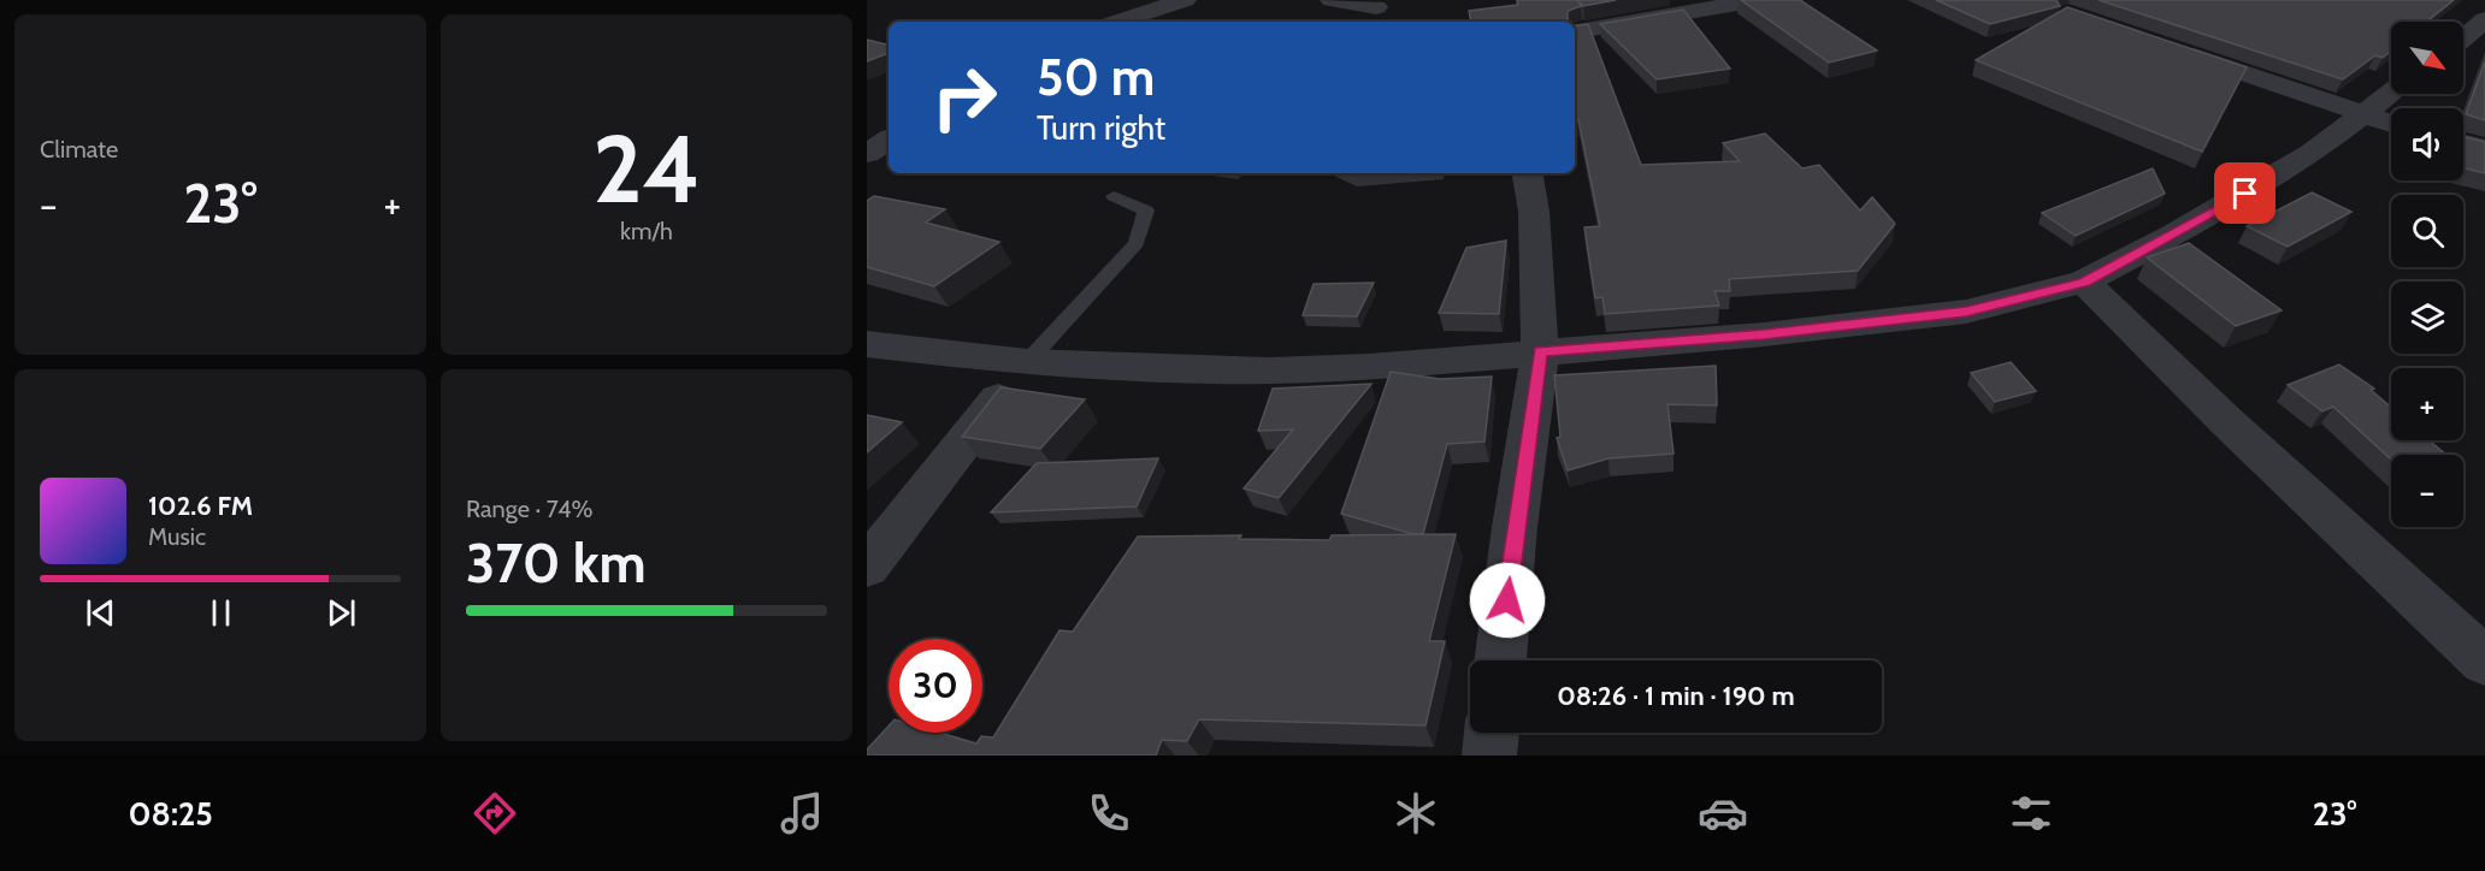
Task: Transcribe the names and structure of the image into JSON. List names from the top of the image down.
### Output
{
  "north": "bottom right",
  "page": {
    "tile": [
      "Climate",
      ["24", "km/h"],
      ["Range · 74%", "370 km"]
    ],
    "map_buttons": ["+", "−"],
    "turn": ["50 m", "Turn right"],
    "heat": ["−", "23°", "+"],
    "song": ["102.6 FM", "Music"],
    "limit": "30",
    "trip": "08:26 · 1 min · 190 m",
    "tabs": ["08:25", "23°"]
  }
}
